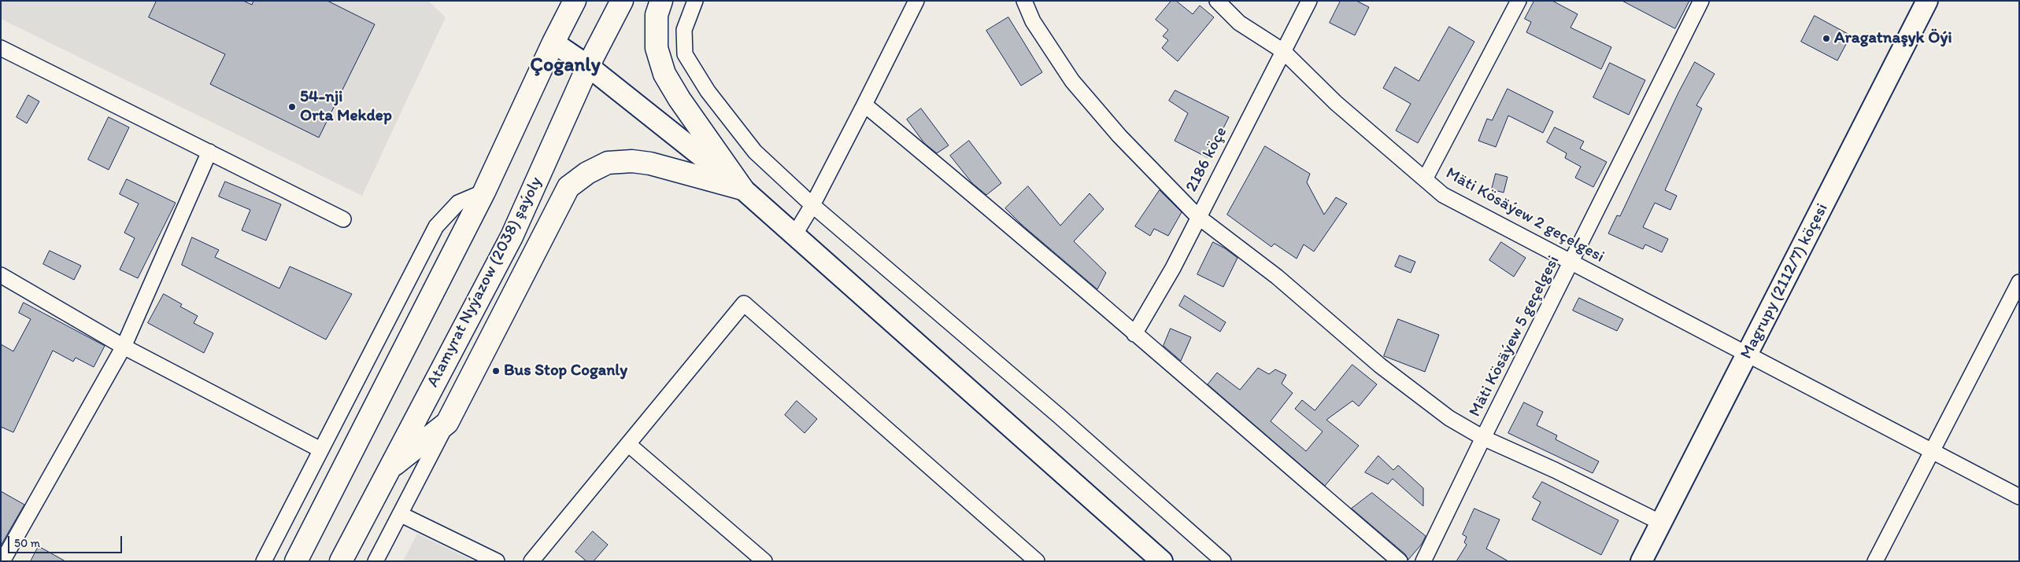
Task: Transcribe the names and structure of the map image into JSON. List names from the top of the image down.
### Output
{
  "streets": {
    "main road": ["Atamyrat Nyýazow (2038) şaýoly"],
    "street": [
      "2186 köçe",
      "Mäti Kösäýew 2 geçelgesi",
      "Magrupy (2112/7) köçesi",
      "Mäti Kösäýew 5 geçelgesi"
    ]
  },
  "crossings": [
    ["2186 köçe", "Mäti Kösäýew 2 geçelgesi"],
    ["Mäti Kösäýew 2 geçelgesi", "Magrupy (2112/7) köçesi"],
    ["Mäti Kösäýew 2 geçelgesi", "Mäti Kösäýew 5 geçelgesi"]
  ],
  "districts": ["Çoganly"],
  "places": ["Aragatnaşyk Öýi", "54-nji Orta Mekdep", "Bus Stop Coganly"],
  "scale_bar": "50 m"
}
